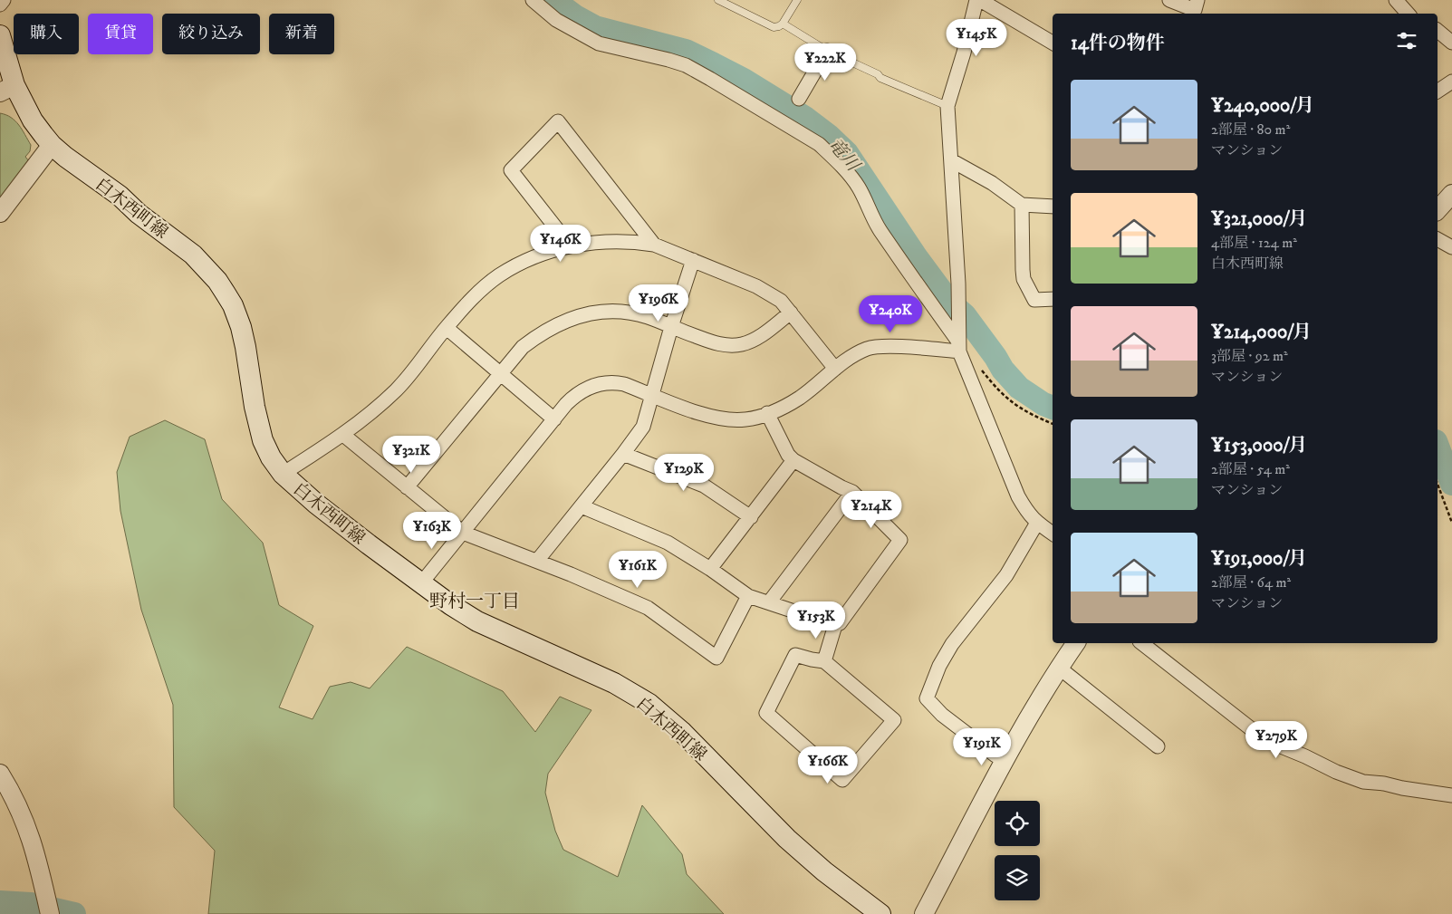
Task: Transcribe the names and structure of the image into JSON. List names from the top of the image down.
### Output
{
  "streets": {
    "main road": ["白木西町線"]
  },
  "districts": ["野村一丁目"],
  "water": ["竜川"],
  "page": {
    "chip": [
      "購入",
      "賃貸",
      "絞り込み",
      "新着"
    ],
    "heading": "14件の物件",
    "price": [
      "¥145K",
      "¥222K",
      "¥146K",
      "¥196K",
      "¥240K",
      "¥321K",
      "¥129K",
      "¥214K",
      "¥163K",
      "¥161K",
      "¥153K",
      "¥279K",
      "¥191K",
      "¥166K"
    ],
    "list": [
      {
        "name": "¥240,000/月",
        "note": "2部屋 · 80 m² · マンション"
      },
      {
        "name": "¥321,000/月",
        "note": "4部屋 · 124 m² · 白木西町線"
      },
      {
        "name": "¥214,000/月",
        "note": "3部屋 · 92 m² · マンション"
      },
      {
        "name": "¥153,000/月",
        "note": "2部屋 · 54 m² · マンション"
      },
      {
        "name": "¥191,000/月",
        "note": "2部屋 · 64 m² · マンション"
      }
    ]
  }
}
